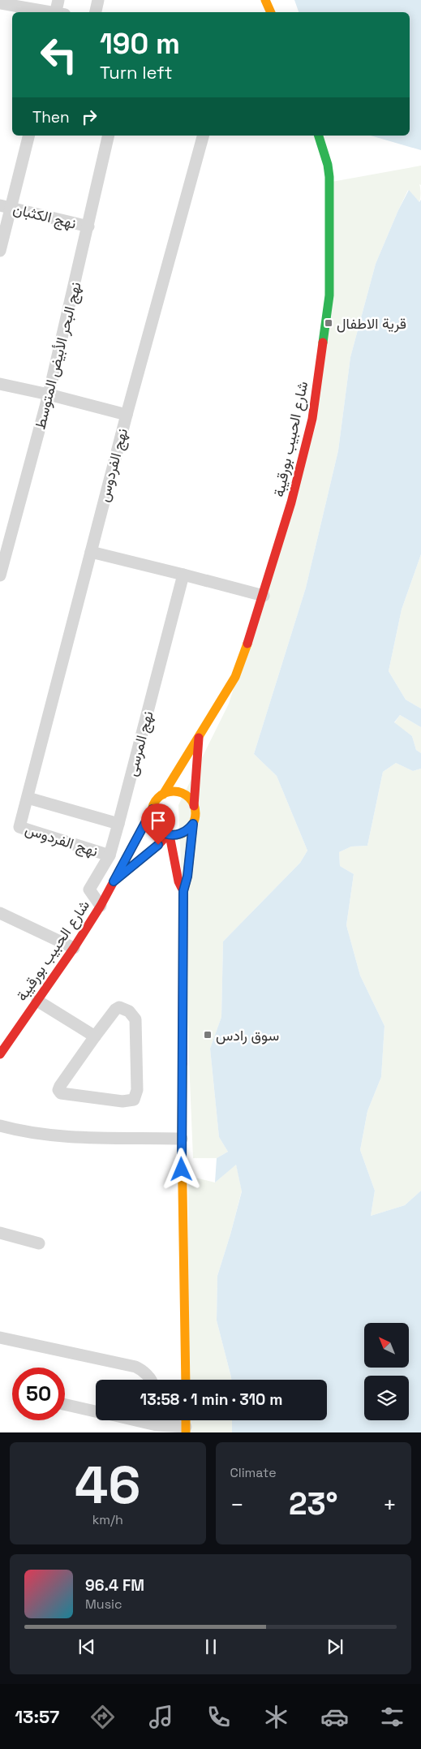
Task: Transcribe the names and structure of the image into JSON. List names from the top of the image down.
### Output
{
  "streets": {
    "street": [
      "نهج الكثبان",
      "نهج البحر الأبيض المتوسط",
      "شارع الحبيب بورقيبة",
      "نهج الفردوس",
      "نهج المرسى"
    ]
  },
  "crossings": [
    ["نهج الكثبان", "نهج البحر الأبيض المتوسط"],
    ["شارع الحبيب بورقيبة", "نهج المرسى"],
    ["نهج الفردوس", "نهج المرسى"]
  ],
  "places": {
    "transit": ["قرية الاطفال", "سوق رادس"]
  },
  "north": "top left",
  "page": {
    "turn": ["190 m", "Turn left"],
    "then": "Then",
    "limit": "50",
    "trip": "13:58 · 1 min · 310 m",
    "tile": [
      ["46", "km/h"],
      "Climate"
    ],
    "heat": ["−", "23°", "+"],
    "song": ["96.4 FM", "Music"],
    "tabs": "13:57"
  }
}
